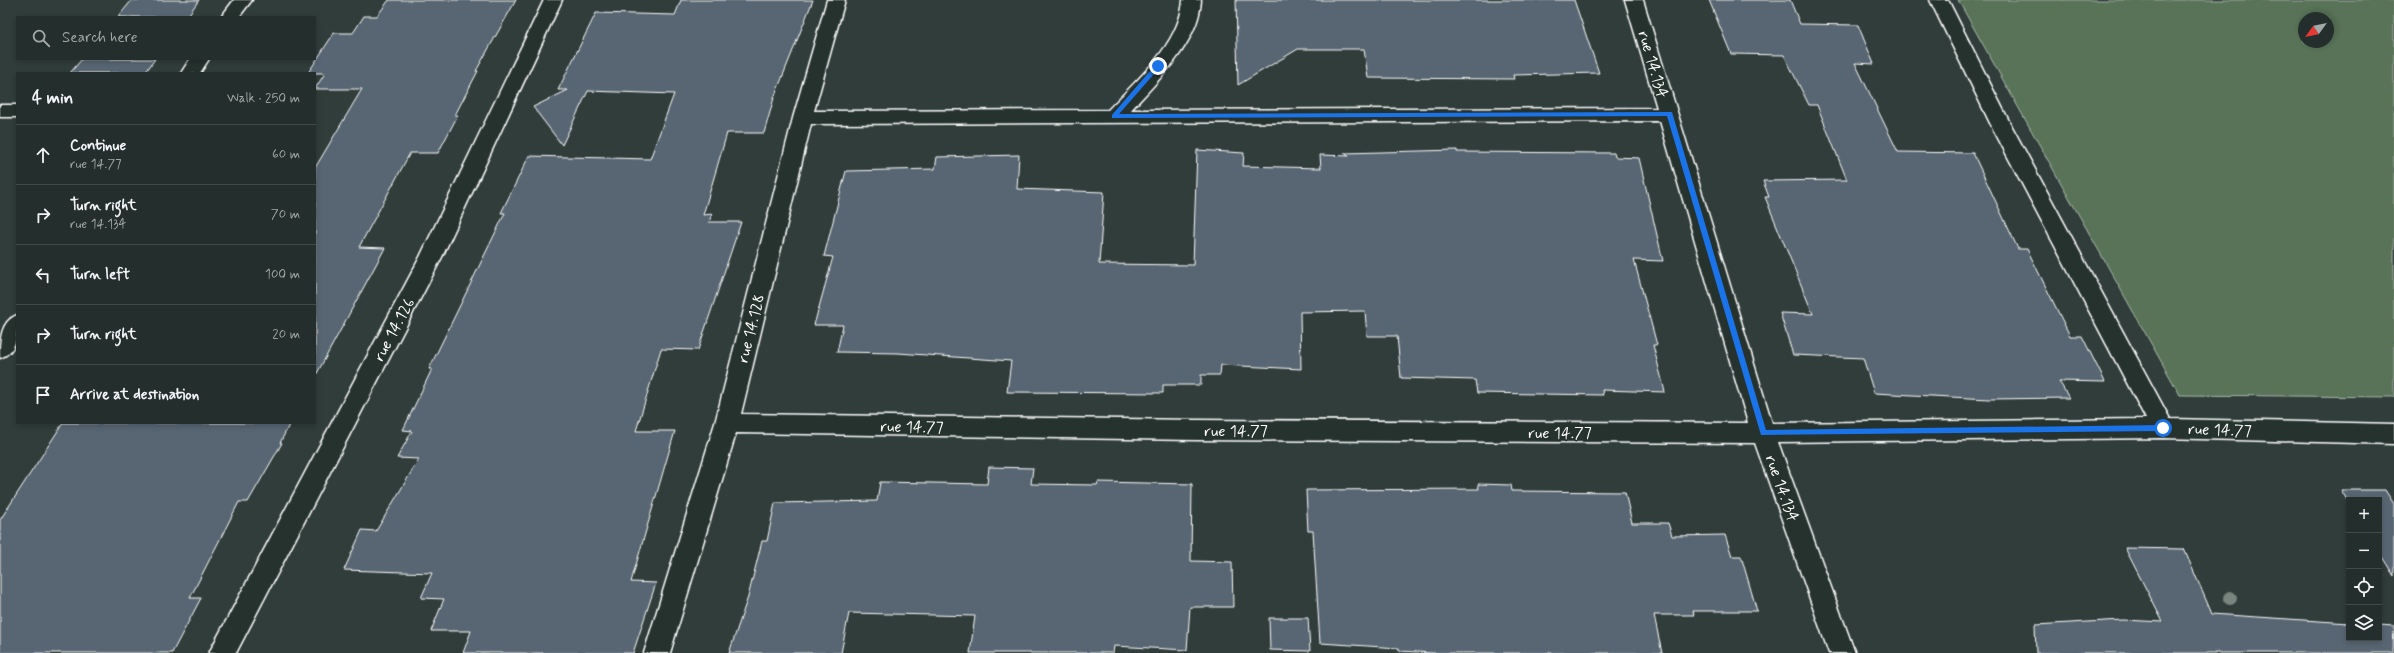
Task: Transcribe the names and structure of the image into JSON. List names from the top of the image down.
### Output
{
  "streets": {
    "street": [
      "rue 14.134",
      "rue 14.128",
      "rue 14.126",
      "rue 14.77"
    ]
  },
  "crossings": [
    ["rue 14.134", "rue 14.77"],
    ["rue 14.128", "rue 14.77"]
  ],
  "north": "bottom left",
  "page": {
    "search": "Search here",
    "heading": ["4 min", "Walk · 250 m"],
    "list": [
      ["Continue", "rue 14.77", "60 m"],
      ["Turn right", "rue 14.134", "70 m"],
      ["Turn left", "100 m"],
      ["Turn right", "20 m"],
      "Arrive at destination"
    ],
    "map_buttons": ["+", "−"]
  }
}
